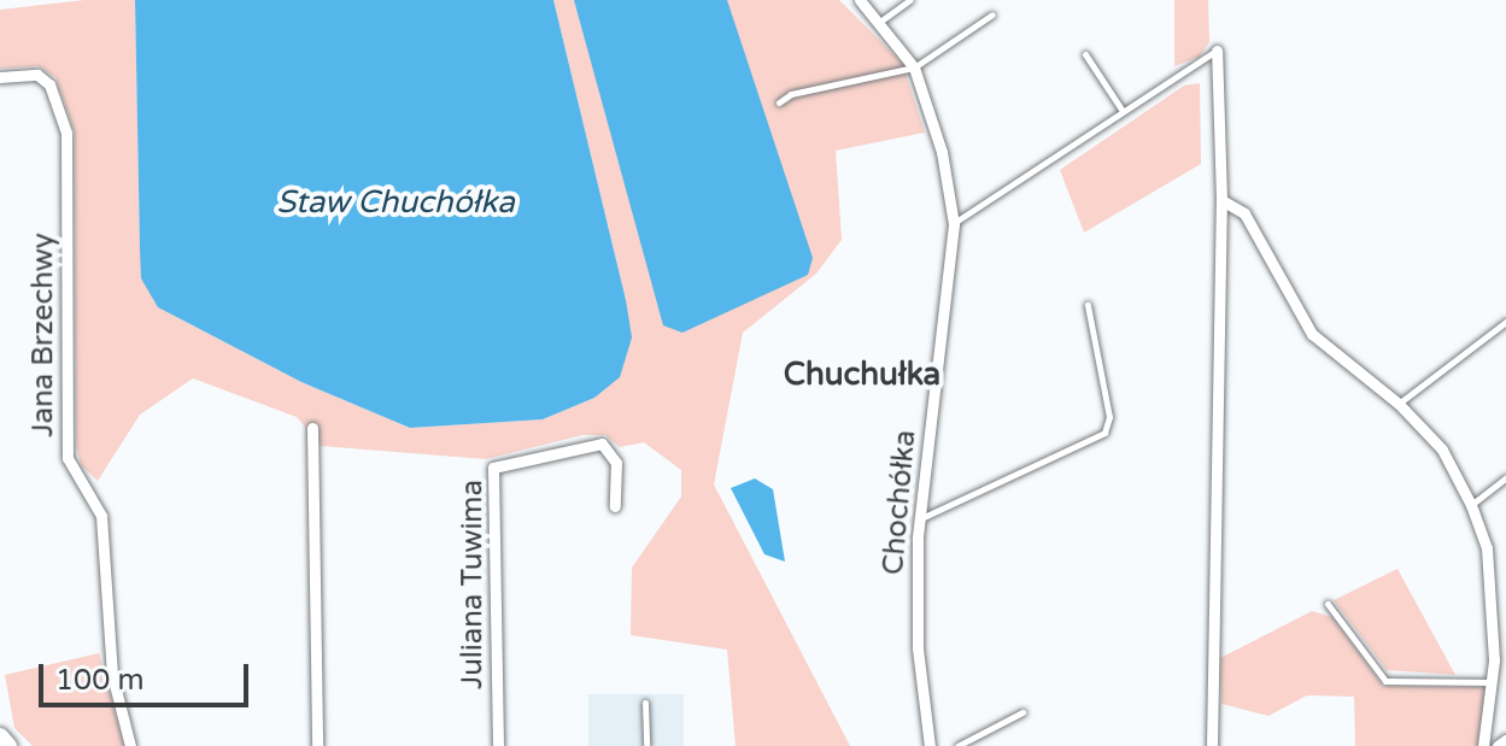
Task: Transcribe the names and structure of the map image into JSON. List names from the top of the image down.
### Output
{
  "streets": {
    "street": ["Jana Brzechwy", "Chochółka", "Juliana Tuwima"]
  },
  "districts": ["Chuchułka"],
  "water": ["Staw Chuchółka"],
  "scale_bar": "100 m"
}
